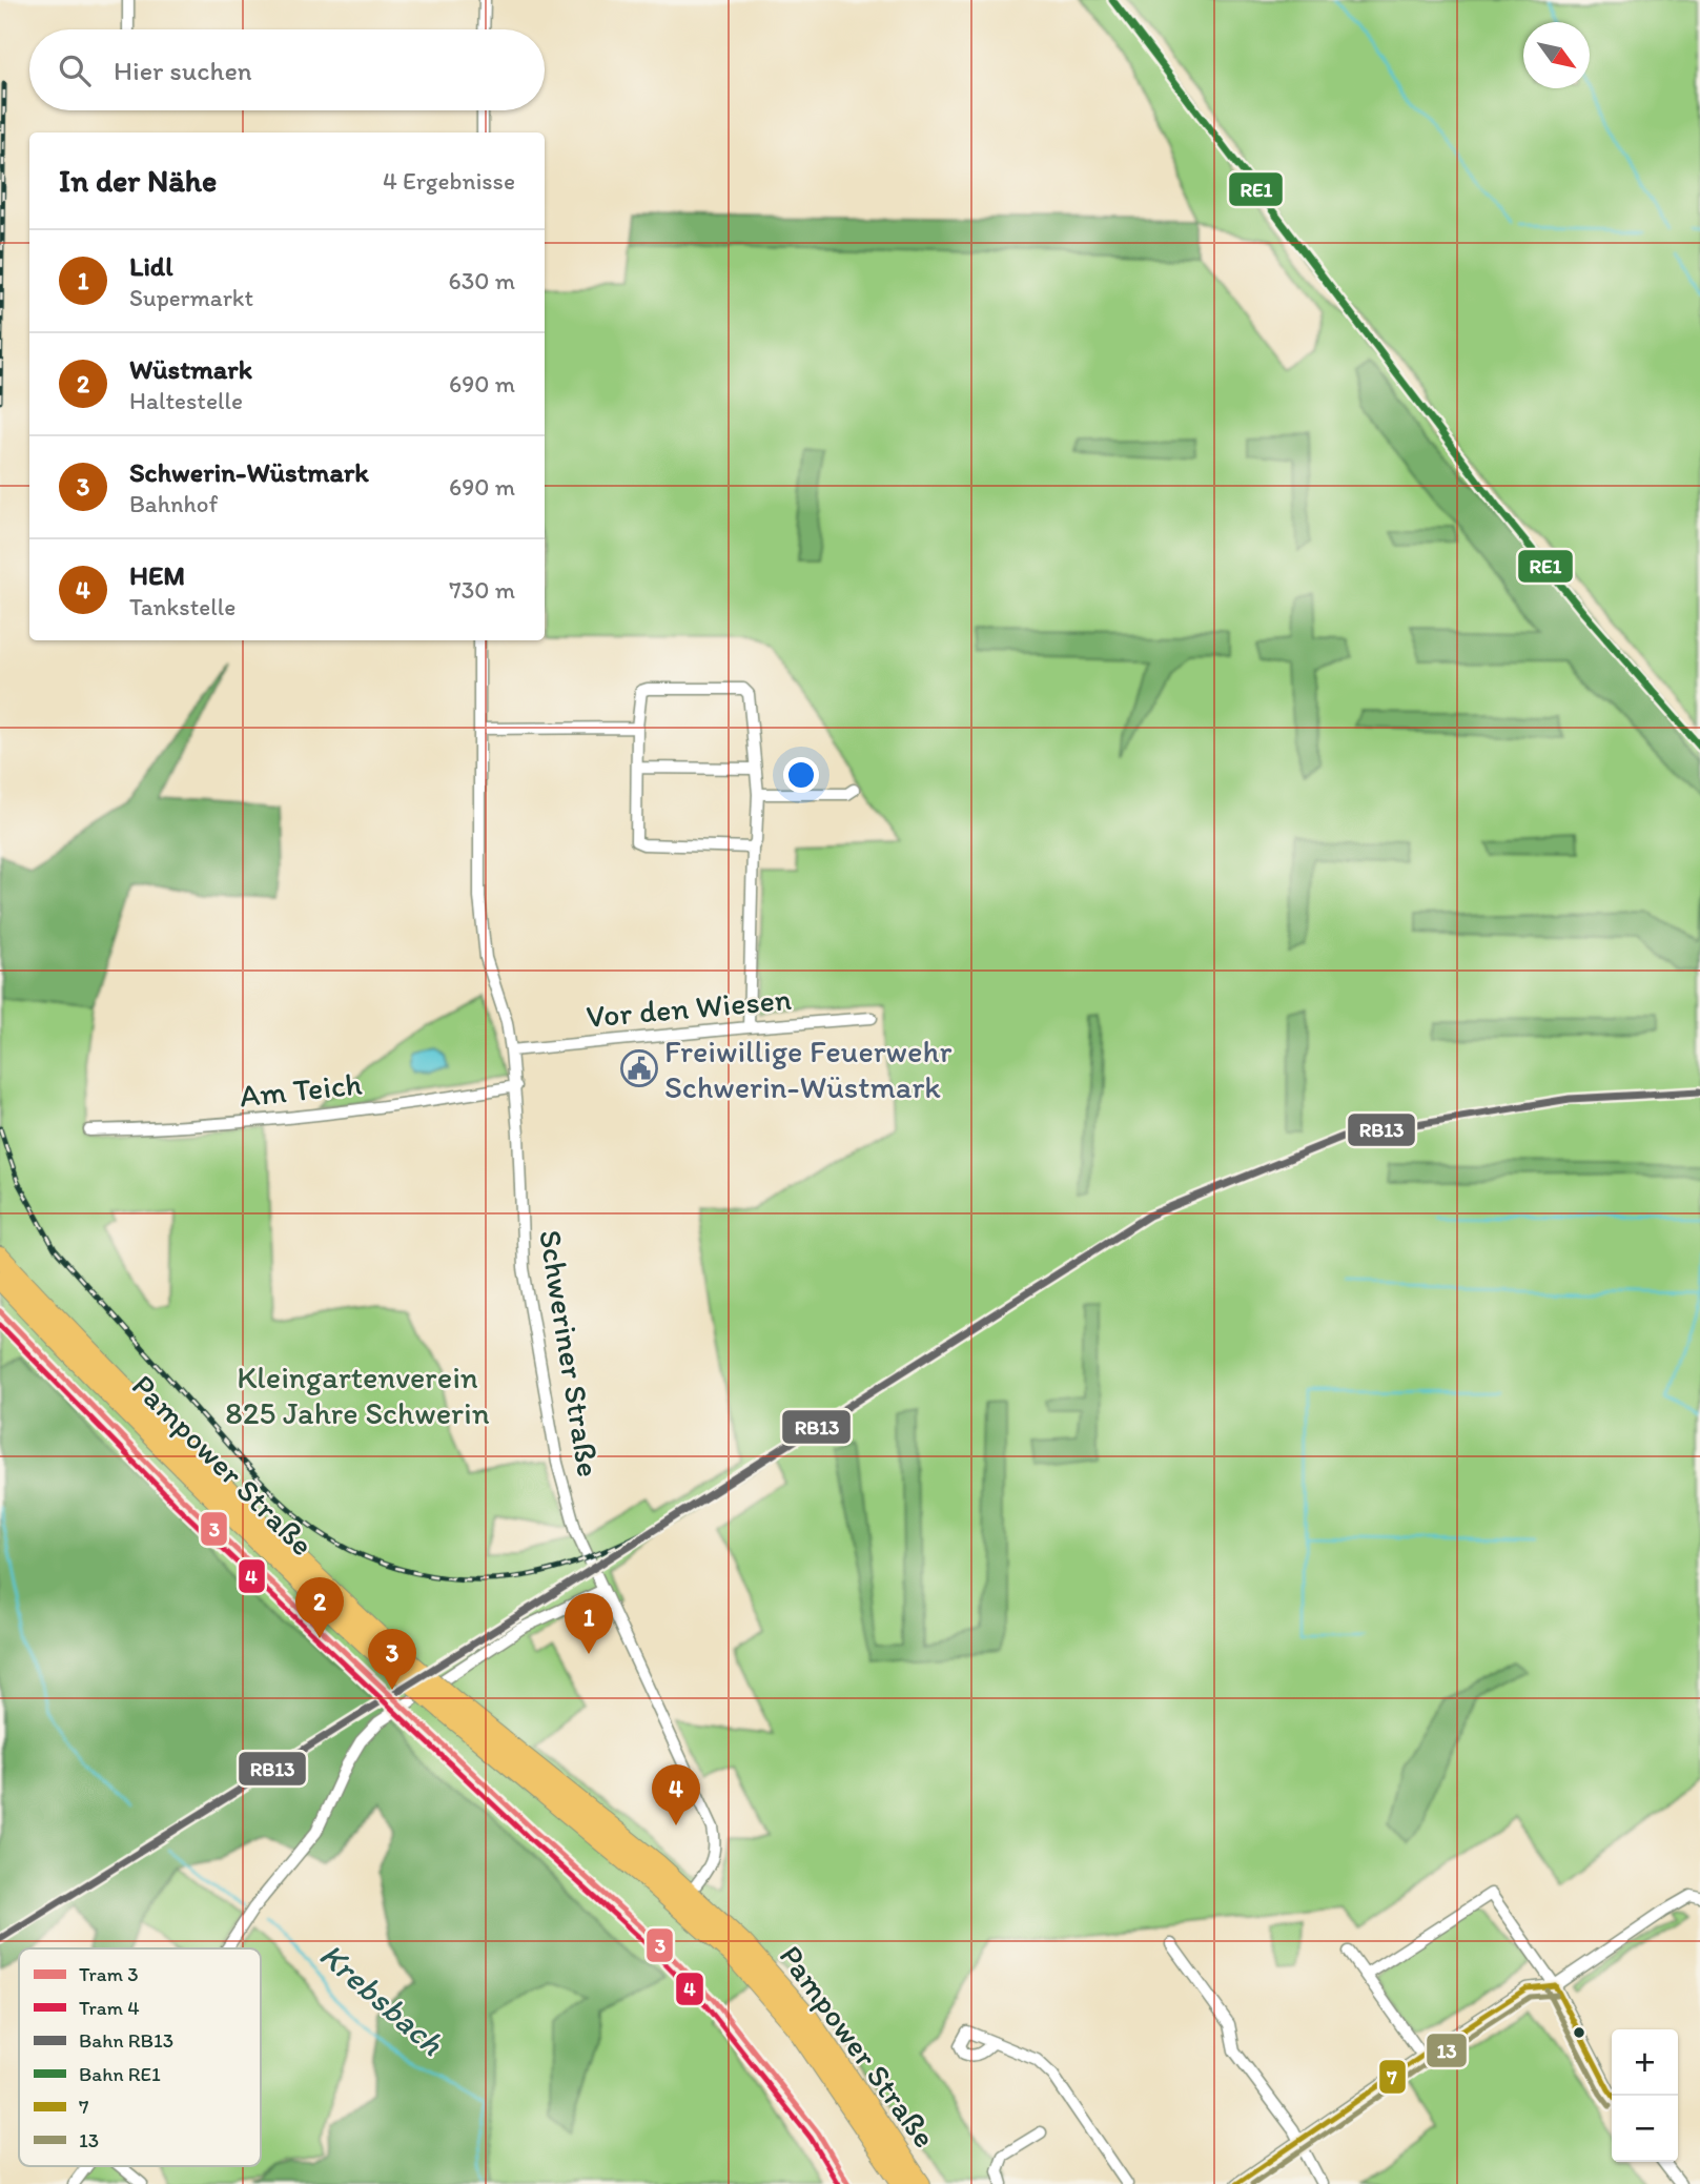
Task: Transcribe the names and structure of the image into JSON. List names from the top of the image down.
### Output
{
  "streets": {
    "main road": ["Pampower Straße"],
    "street": ["Vor den Wiesen", "Am Teich", "Schweriner Straße"]
  },
  "crossings": [
    ["Vor den Wiesen", "Schweriner Straße"],
    ["Am Teich", "Schweriner Straße"],
    ["Schweriner Straße", "Pampower Straße"]
  ],
  "water": ["Krebsbach"],
  "parks": ["Kleingartenverein 825 Jahre Schwerin"],
  "places": {
    "public building": ["Freiwillige Feuerwehr Schwerin-Wüstmark"]
  },
  "lines": [
    "rail line RE1",
    "rail line RB13",
    "tram line 3",
    "tram line 4",
    "transit line 7",
    "transit line 13"
  ],
  "legend": [
    "Tram 3",
    "Tram 4",
    "Bahn RB13",
    "Bahn RE1",
    "7",
    "13"
  ],
  "north": "bottom right",
  "page": {
    "search": "Hier suchen",
    "heading": ["In der Nähe", "4 Ergebnisse"],
    "list": [
      {
        "mark": "1",
        "name": "Lidl",
        "note": "Supermarkt",
        "value": "630 m"
      },
      {
        "mark": "2",
        "name": "Wüstmark",
        "note": "Haltestelle",
        "value": "690 m"
      },
      {
        "mark": "3",
        "name": "Schwerin-Wüstmark",
        "note": "Bahnhof",
        "value": "690 m"
      },
      {
        "mark": "4",
        "name": "HEM",
        "note": "Tankstelle",
        "value": "730 m"
      }
    ],
    "pins": [
      "2",
      "1",
      "3",
      "4"
    ],
    "map_buttons": ["+", "−"]
  }
}
